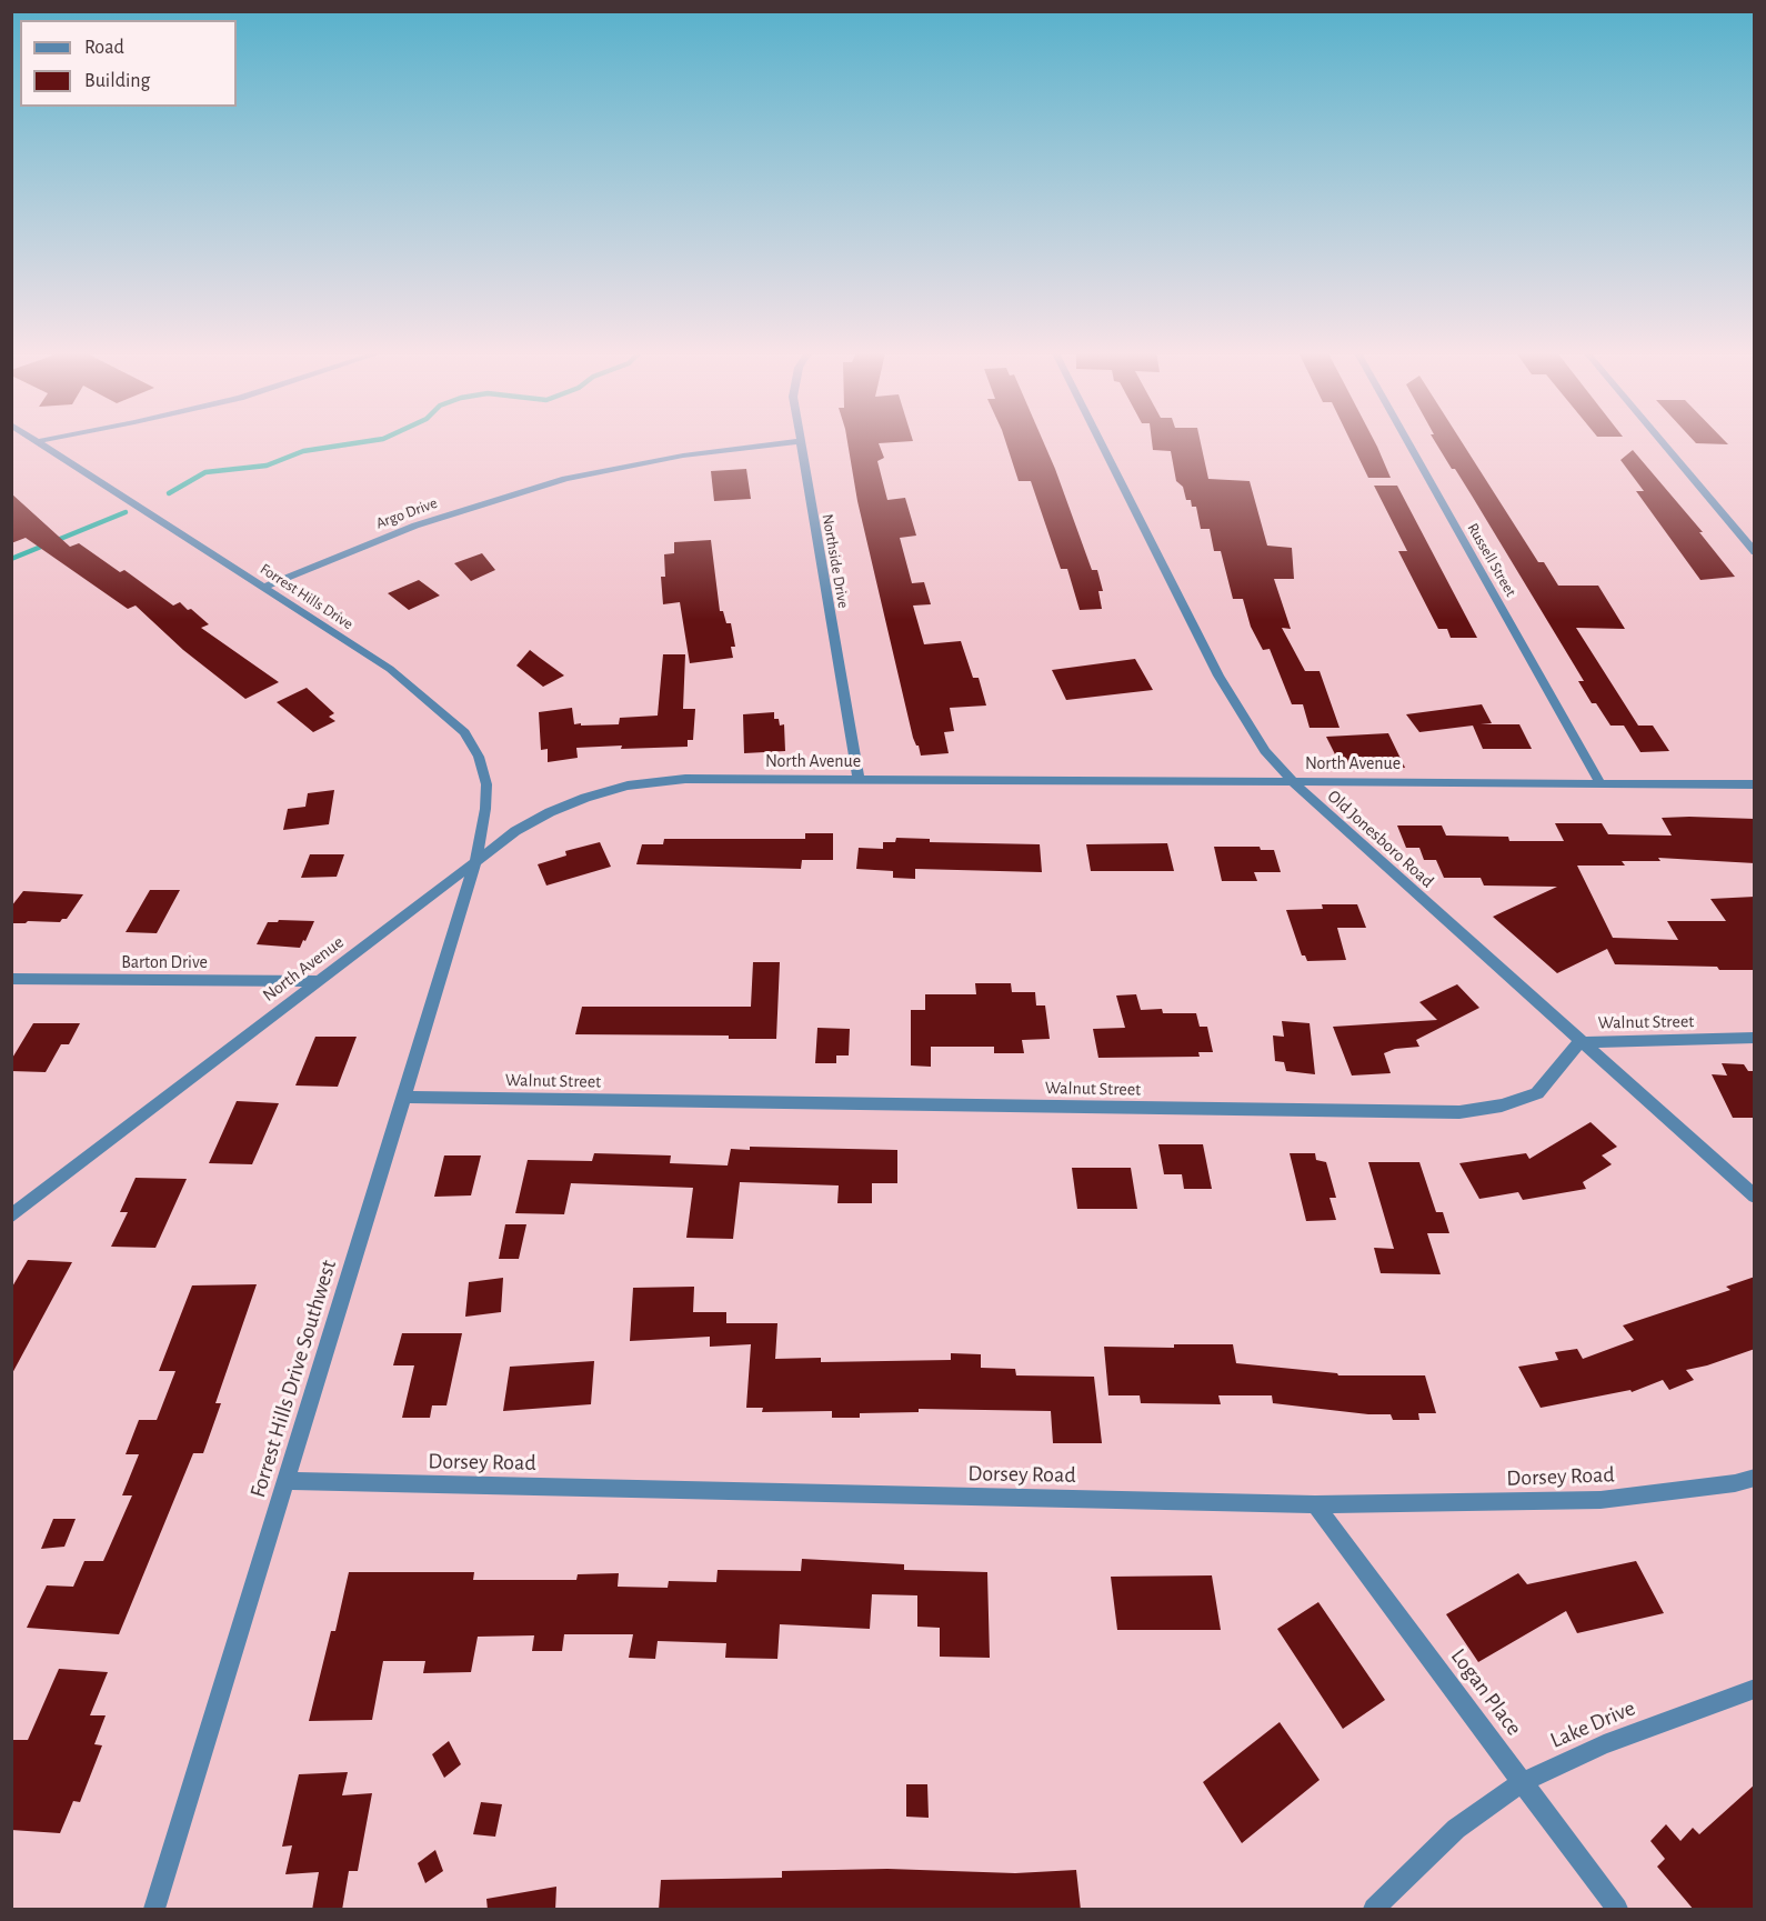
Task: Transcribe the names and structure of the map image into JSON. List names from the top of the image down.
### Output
{
  "streets": {
    "street": [
      "Argo Drive",
      "Russell Street",
      "Northside Drive",
      "Forrest Hills Drive",
      "North Avenue",
      "Old Jonesboro Road",
      "Barton Drive",
      "Walnut Street",
      "Forrest Hills Drive Southwest",
      "Dorsey Road",
      "Logan Place",
      "Lake Drive"
    ]
  },
  "crossings": [
    ["Argo Drive", "Northside Drive"],
    ["Argo Drive", "Forrest Hills Drive"],
    ["Russell Street", "North Avenue"],
    ["Northside Drive", "North Avenue"],
    ["Forrest Hills Drive", "North Avenue"],
    ["Forrest Hills Drive", "Forrest Hills Drive Southwest"],
    ["North Avenue", "Old Jonesboro Road"],
    ["North Avenue", "Barton Drive"],
    ["North Avenue", "Forrest Hills Drive Southwest"],
    ["Old Jonesboro Road", "Walnut Street"],
    ["Walnut Street", "Forrest Hills Drive Southwest"],
    ["Forrest Hills Drive Southwest", "Dorsey Road"],
    ["Dorsey Road", "Logan Place"],
    ["Logan Place", "Lake Drive"]
  ],
  "legend": ["Road", "Building"]
}
